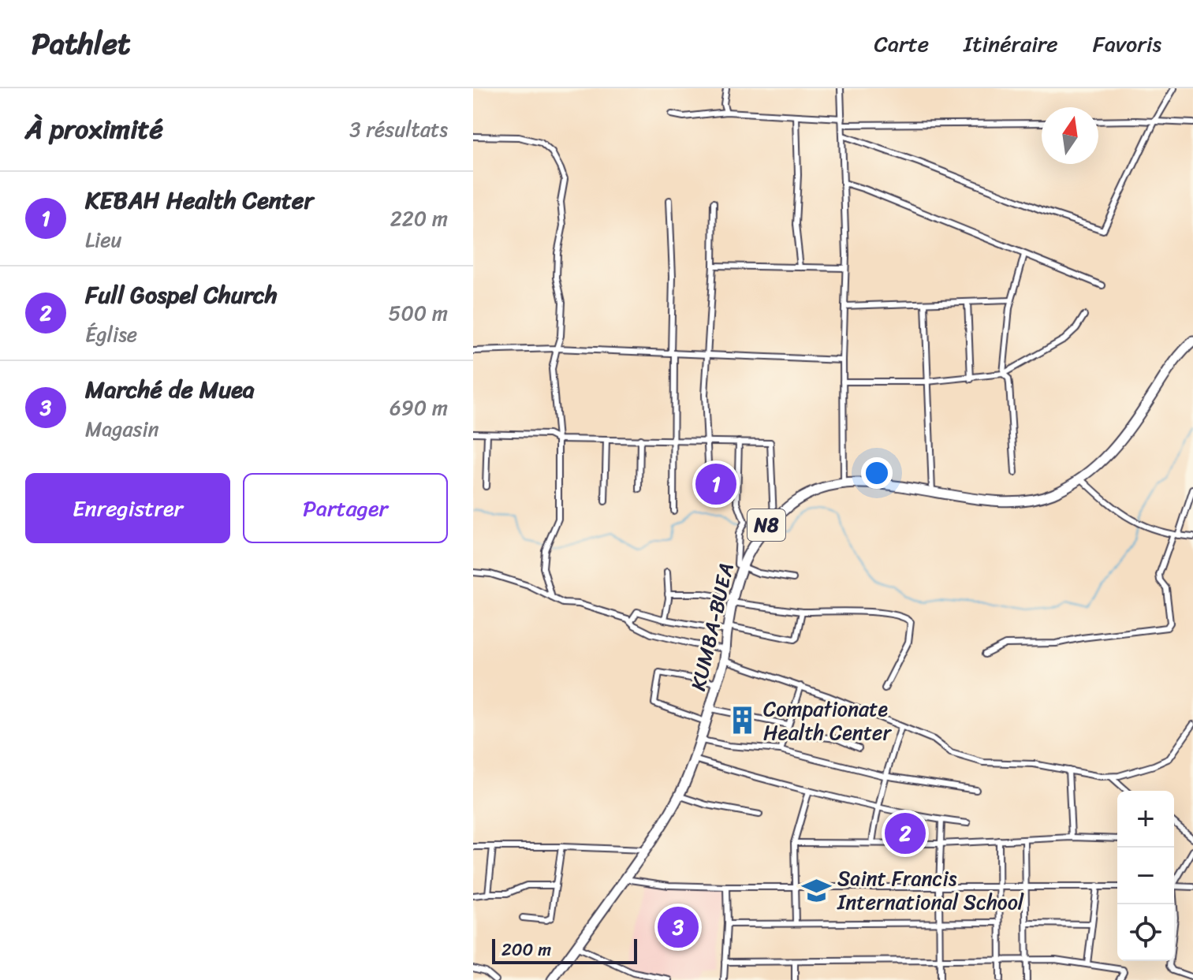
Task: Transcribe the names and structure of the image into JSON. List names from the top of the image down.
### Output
{
  "streets": {
    "highway": ["N8", "KUMBA-BUEA"]
  },
  "places": {
    "building": ["Compationate Health Center"],
    "school or university": ["Saint Francis International School"]
  },
  "scale_bar": "200 m",
  "north": "top",
  "page": {
    "header": "Pathlet",
    "nav": ["Carte", "Itinéraire", "Favoris"],
    "heading": ["À proximité", "3 résultats"],
    "list": [
      {
        "mark": "1",
        "name": "KEBAH Health Center",
        "note": "Lieu",
        "value": "220 m"
      },
      {
        "mark": "2",
        "name": "Full Gospel Church",
        "note": "Église",
        "value": "500 m"
      },
      {
        "mark": "3",
        "name": "Marché de Muea",
        "note": "Magasin",
        "value": "690 m"
      }
    ],
    "buttons": ["Enregistrer", "Partager"],
    "pins": ["1", "2", "3"],
    "map_buttons": ["+", "−"],
    "scale": "200 m"
  }
}
